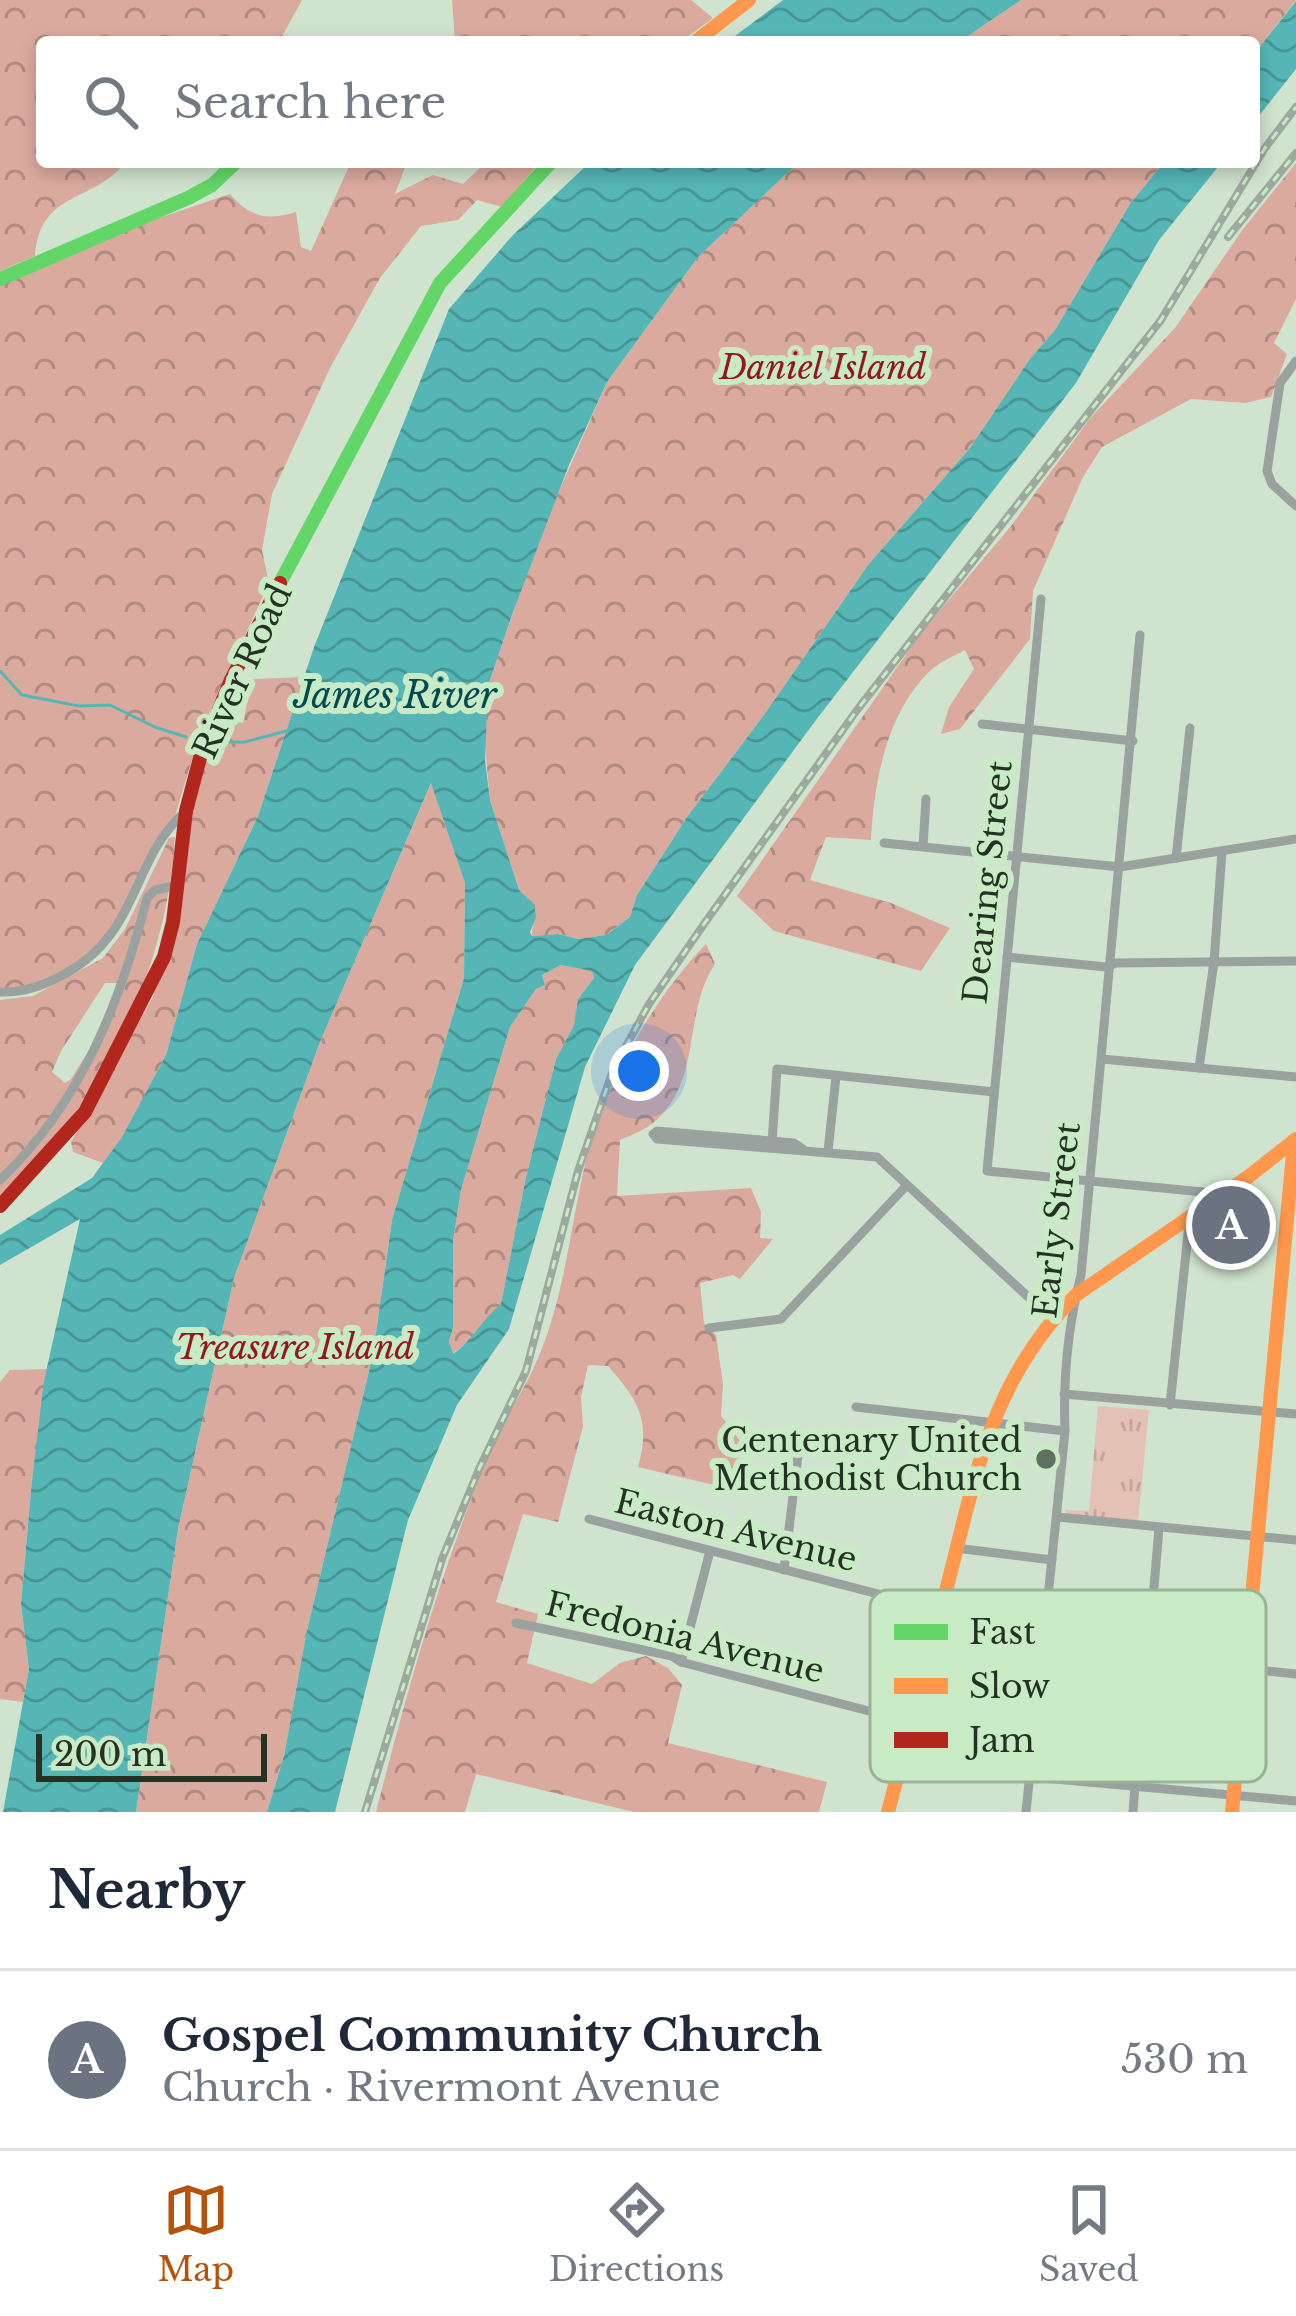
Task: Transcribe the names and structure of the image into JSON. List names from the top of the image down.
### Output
{
  "streets": {
    "street": [
      "River Road",
      "Dearing Street",
      "Early Street",
      "Easton Avenue",
      "Fredonia Avenue"
    ]
  },
  "crossings": [
    ["Dearing Street", "Early Street"]
  ],
  "water": ["James River"],
  "parks": ["Daniel Island", "Treasure Island"],
  "places": ["Centenary United Methodist Church"],
  "legend": ["Fast", "Slow", "Jam"],
  "scale_bar": "200 m",
  "page": {
    "search": "Search here",
    "pins": "A",
    "scale": "200 m",
    "heading": "Nearby",
    "list": [
      {
        "mark": "A",
        "name": "Gospel Community Church",
        "note": "Church · Rivermont Avenue",
        "value": "530 m"
      }
    ],
    "nav": ["Map", "Directions", "Saved"]
  }
}
